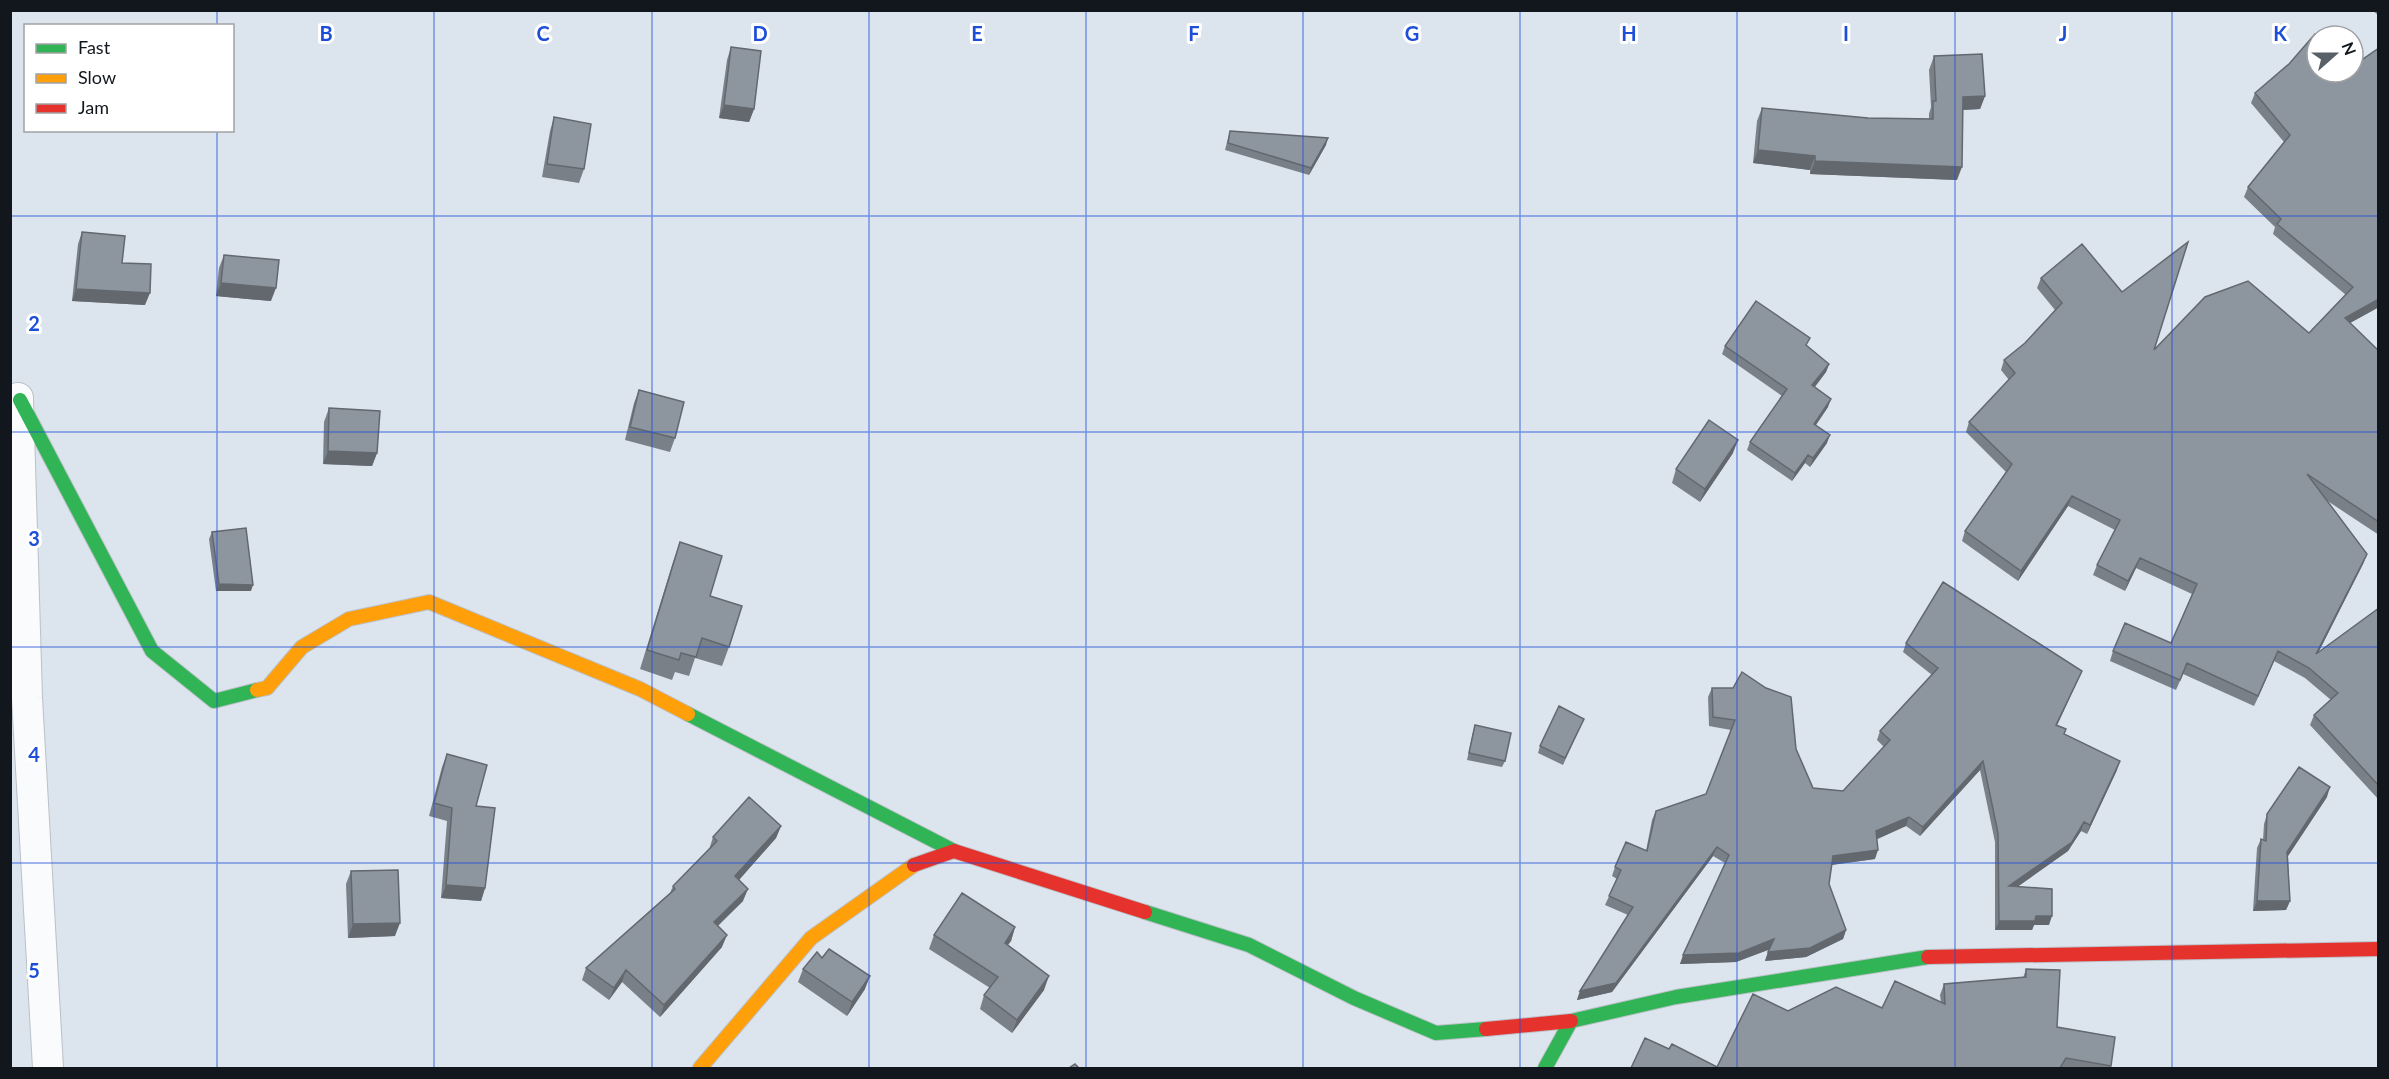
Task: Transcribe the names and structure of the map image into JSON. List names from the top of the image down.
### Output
{
  "legend": ["Fast", "Slow", "Jam"],
  "north": "right",
  "grid": {
    "columns": [
      "B",
      "C",
      "D",
      "E",
      "F",
      "G",
      "H",
      "I",
      "J",
      "K"
    ],
    "rows": [
      "2",
      "3",
      "4",
      "5"
    ]
  }
}
